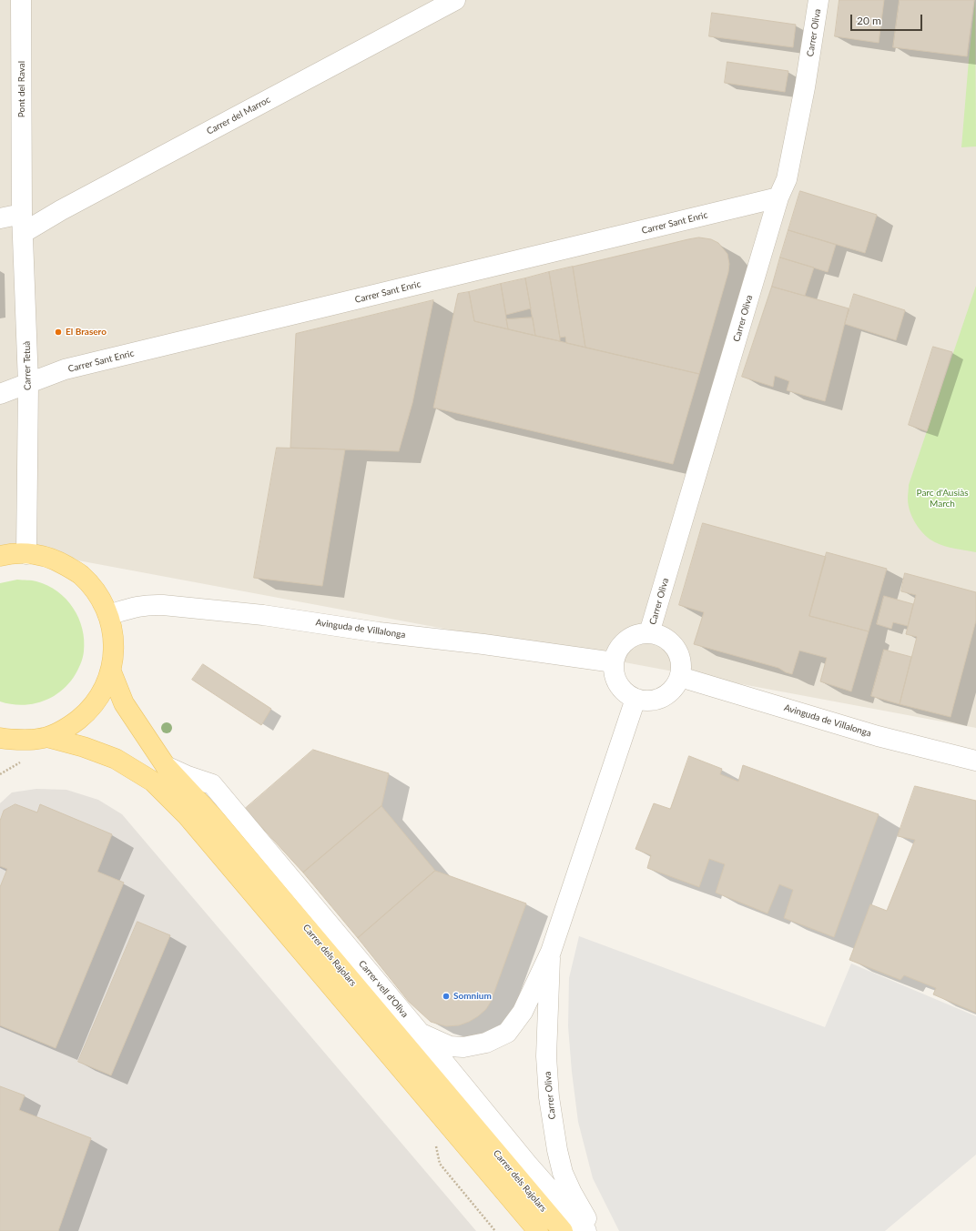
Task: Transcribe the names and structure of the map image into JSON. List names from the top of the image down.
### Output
{
  "streets": {
    "main road": ["Carrer dels Rajolars"],
    "street": [
      "Carrer Oliva",
      "Pont del Raval",
      "Carrer del Marroc",
      "Carrer Sant Enric",
      "Carrer Tetuà",
      "Avinguda de Villalonga",
      "Carrer vell d'Oliva"
    ]
  },
  "crossings": [
    ["Carrer Oliva", "Carrer Sant Enric"],
    ["Carrer Oliva", "Avinguda de Villalonga"],
    ["Carrer Oliva", "Carrer vell d'Oliva"],
    ["Pont del Raval", "Carrer Tetuà"],
    ["Carrer del Marroc", "Carrer Tetuà"],
    ["Carrer Sant Enric", "Carrer Tetuà"],
    ["Carrer dels Rajolars", "Carrer vell d'Oliva"]
  ],
  "parks": ["Parc d'Ausiàs March"],
  "places": ["El Brasero", "Somnium"],
  "scale_bar": "20 m"
}
